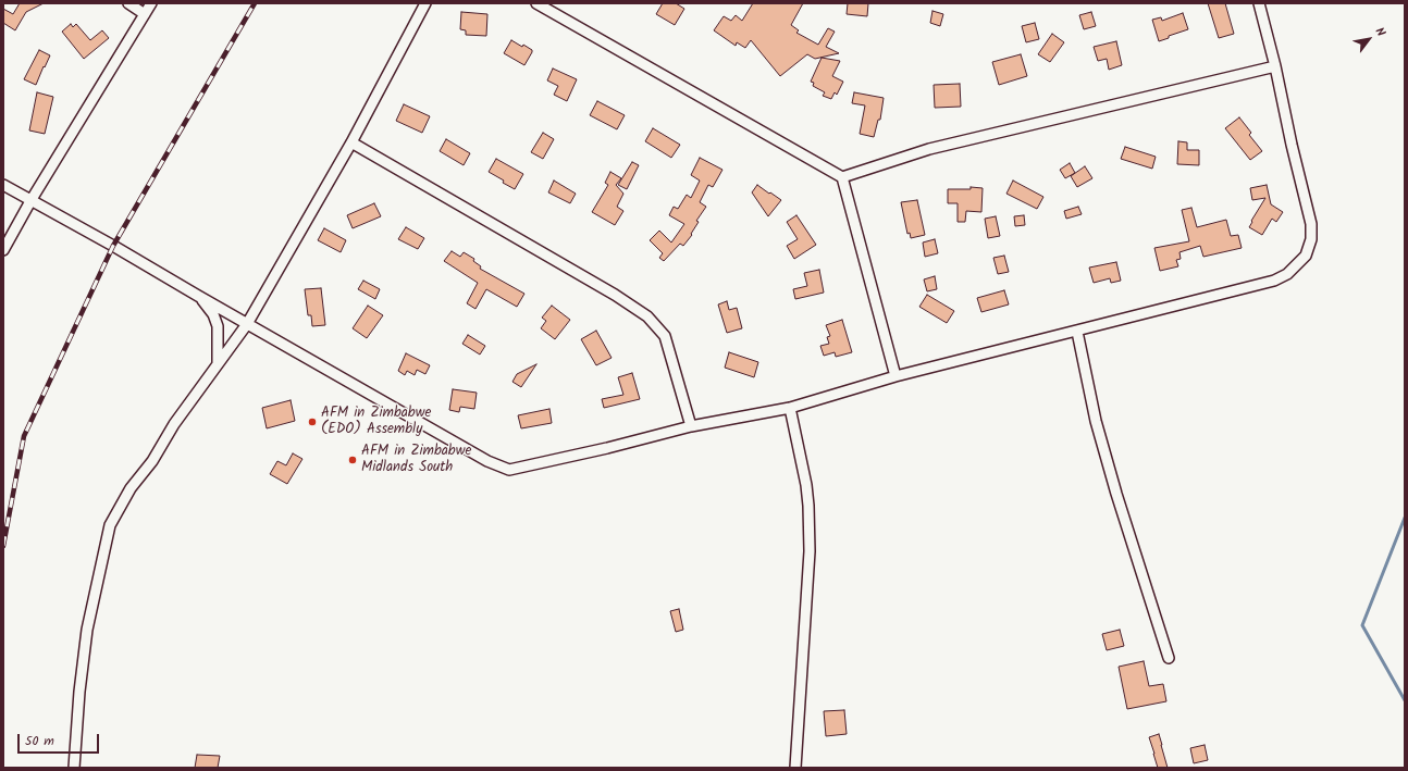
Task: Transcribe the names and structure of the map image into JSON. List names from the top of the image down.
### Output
{
  "places": ["AFM in Zimbabwe (EDO) Assembly", "AFM in Zimbabwe Midlands South"],
  "scale_bar": "50 m",
  "north": "top right"
}
